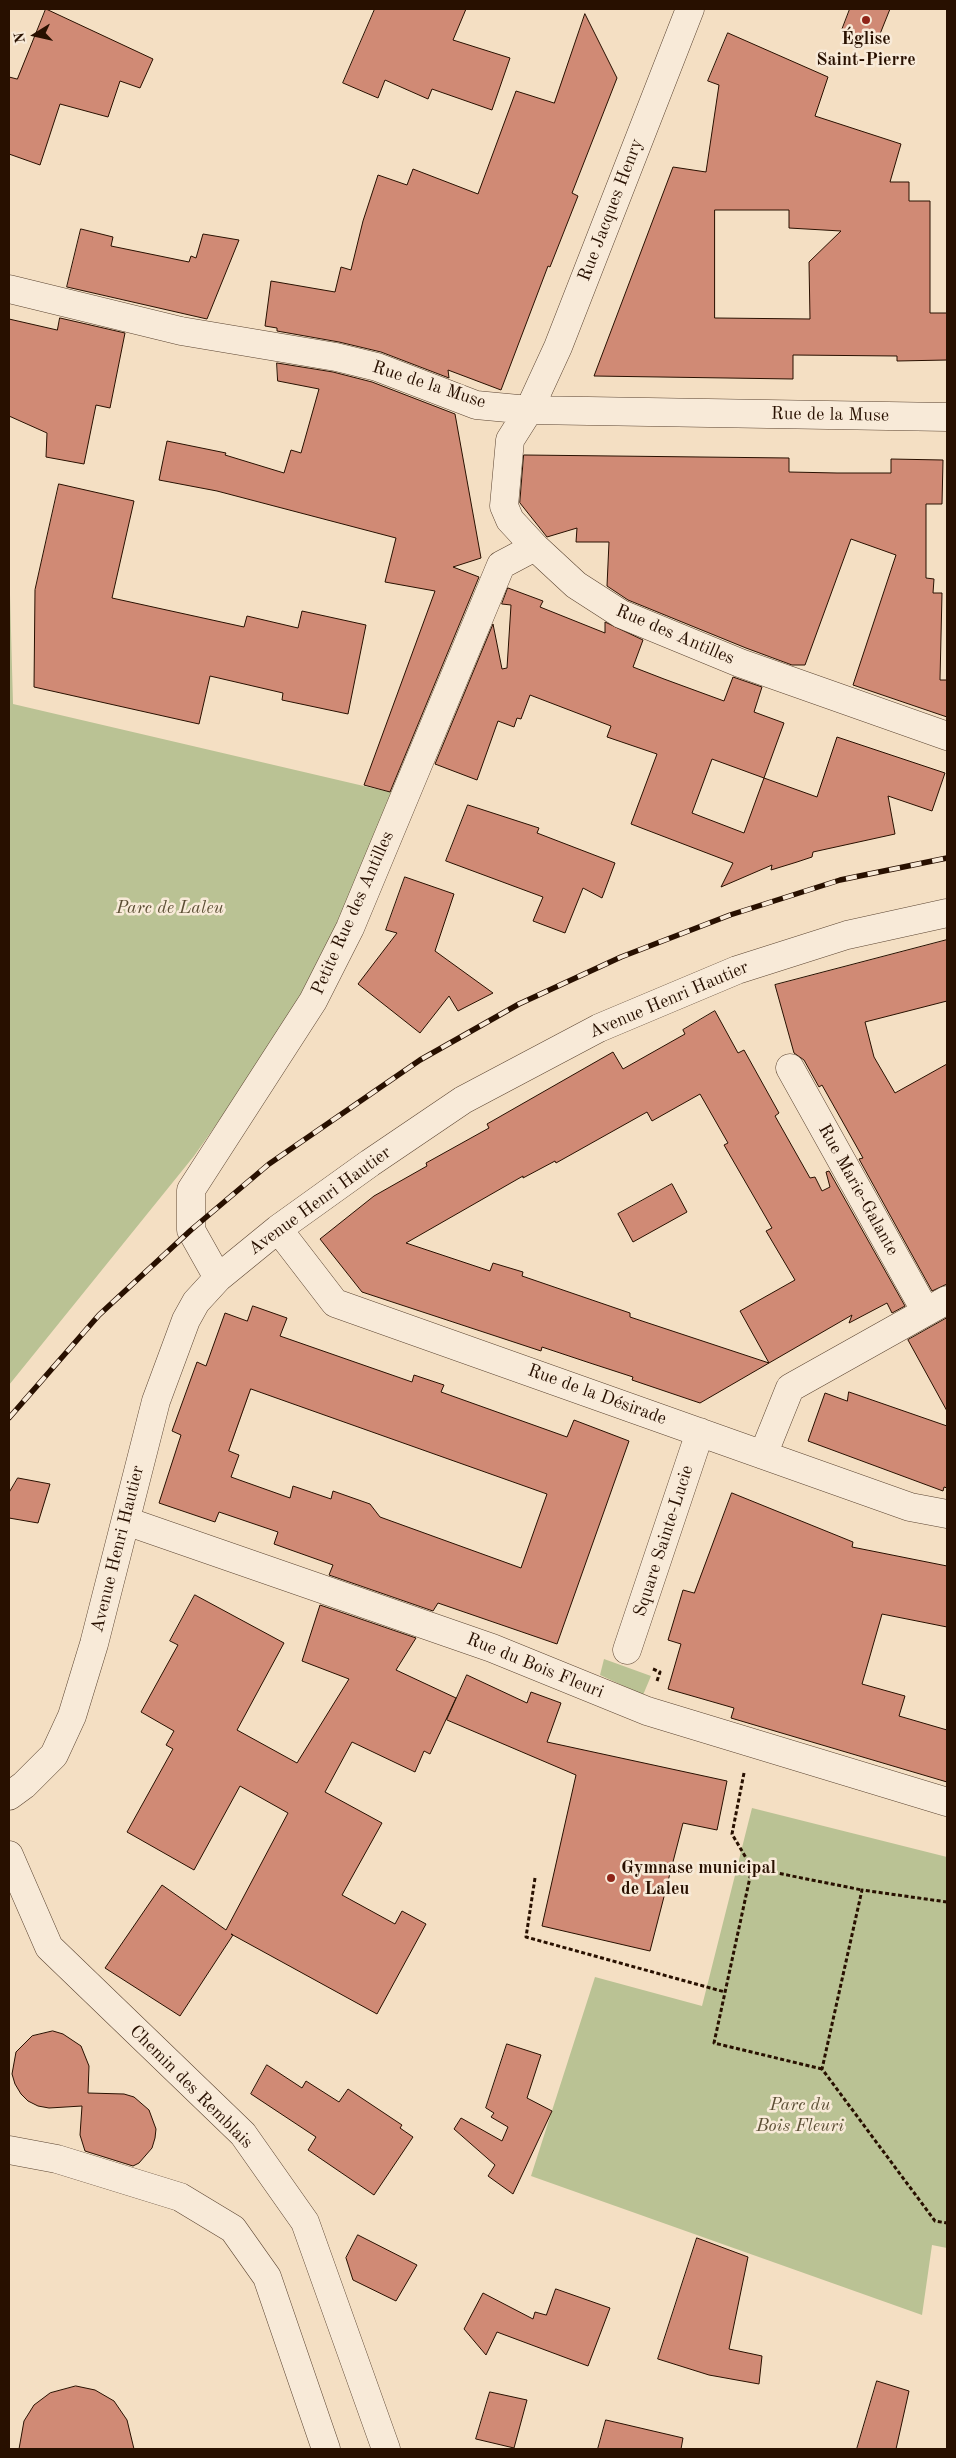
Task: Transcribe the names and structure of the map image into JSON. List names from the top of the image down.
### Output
{
  "streets": {
    "street": [
      "Rue Jacques Henry",
      "Rue de la Muse",
      "Rue des Antilles",
      "Petite Rue des Antilles",
      "Avenue Henri Hautier",
      "Rue Marie-Galante",
      "Rue de la Désirade",
      "Square Sainte-Lucie",
      "Rue du Bois Fleuri",
      "Chemin des Remblais"
    ]
  },
  "crossings": [
    ["Rue Jacques Henry", "Rue de la Muse"],
    ["Rue Jacques Henry", "Rue des Antilles"],
    ["Rue de la Muse", "Rue des Antilles"],
    ["Rue des Antilles", "Petite Rue des Antilles"],
    ["Petite Rue des Antilles", "Avenue Henri Hautier"],
    ["Avenue Henri Hautier", "Rue de la Désirade"],
    ["Avenue Henri Hautier", "Rue du Bois Fleuri"],
    ["Rue de la Désirade", "Square Sainte-Lucie"]
  ],
  "parks": ["Parc de Laleu", "Parc du Bois Fleuri"],
  "places": ["Église Saint-Pierre", "Gymnase municipal de Laleu"],
  "north": "left"
}
